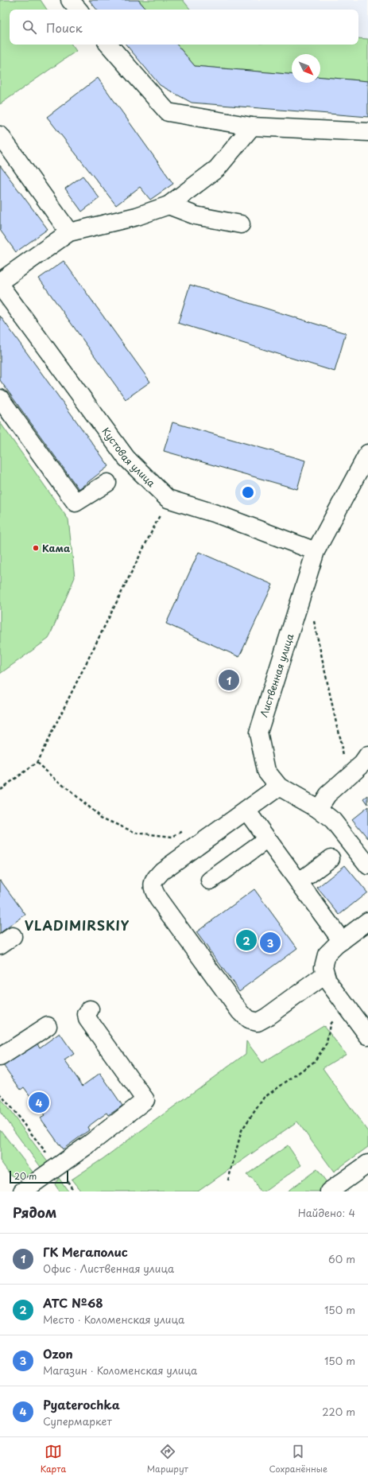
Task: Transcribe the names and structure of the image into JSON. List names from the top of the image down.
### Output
{
  "streets": {
    "street": ["Кустовая улица", "Лиственная улица"]
  },
  "crossings": [
    ["Кустовая улица", "Лиственная улица"]
  ],
  "districts": ["VLADIMIRSKIY"],
  "places": ["Кама"],
  "scale_bar": "20 m",
  "north": "bottom right",
  "page": {
    "search": "Поиск",
    "pins": [
      "1",
      "2",
      "3",
      "4"
    ],
    "scale": "20 m",
    "heading": ["Рядом", "Найдено: 4"],
    "list": [
      {
        "mark": "1",
        "name": "ГК Мегаполис",
        "note": "Офис · Лиственная улица",
        "value": "60 m"
      },
      {
        "mark": "2",
        "name": "АТС №68",
        "note": "Место · Коломенская улица",
        "value": "150 m"
      },
      {
        "mark": "3",
        "name": "Ozon",
        "note": "Магазин · Коломенская улица",
        "value": "150 m"
      },
      {
        "mark": "4",
        "name": "Pyaterochka",
        "note": "Супермаркет",
        "value": "220 m"
      }
    ],
    "nav": ["Карта", "Маршрут", "Сохранённые"]
  }
}
